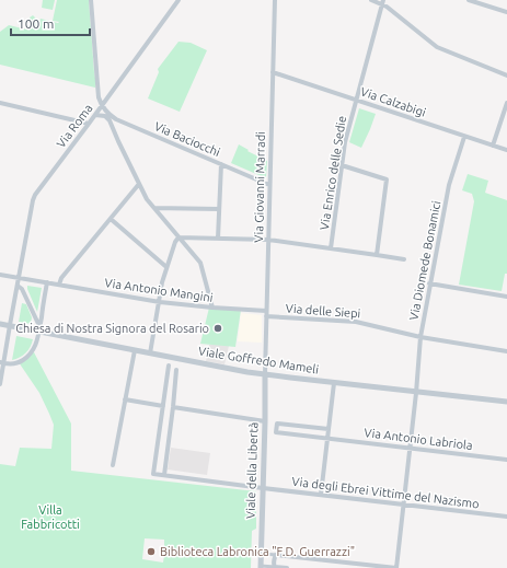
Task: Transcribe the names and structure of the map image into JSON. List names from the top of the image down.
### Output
{
  "streets": {
    "street": [
      "Via Calzabigi",
      "Via Roma",
      "Via Baciocchi",
      "Via Enrico delle Sedie",
      "Via Giovanni Marradi",
      "Via Diomede Bonamici",
      "Via Antonio Mangini",
      "Via delle Siepi",
      "Viale Goffredo Mameli",
      "Via Antonio Labriola",
      "Viale della Libertà",
      "Via degli Ebrei Vittime del Nazismo"
    ]
  },
  "crossings": [
    ["Via Calzabigi", "Via Enrico delle Sedie"],
    ["Via Calzabigi", "Via Giovanni Marradi"],
    ["Via Calzabigi", "Via Diomede Bonamici"],
    ["Via Roma", "Via Baciocchi"],
    ["Via Roma", "Via Antonio Mangini"],
    ["Via Roma", "Viale Goffredo Mameli"],
    ["Via Baciocchi", "Via Giovanni Marradi"],
    ["Via Giovanni Marradi", "Via Antonio Mangini"],
    ["Via Giovanni Marradi", "Via delle Siepi"],
    ["Via Giovanni Marradi", "Viale Goffredo Mameli"],
    ["Via Giovanni Marradi", "Viale della Libertà"],
    ["Via Diomede Bonamici", "Via delle Siepi"],
    ["Via Diomede Bonamici", "Viale Goffredo Mameli"],
    ["Via Diomede Bonamici", "Via Antonio Labriola"],
    ["Via Diomede Bonamici", "Via degli Ebrei Vittime del Nazismo"],
    ["Via Antonio Mangini", "Via delle Siepi"],
    ["Viale Goffredo Mameli", "Viale della Libertà"],
    ["Viale della Libertà", "Via degli Ebrei Vittime del Nazismo"]
  ],
  "parks": ["Villa Fabbricotti"],
  "places": ["Chiesa di Nostra Signora del Rosario", "Biblioteca Labronica \"F.D. Guerrazzi\""],
  "scale_bar": "100 m"
}
